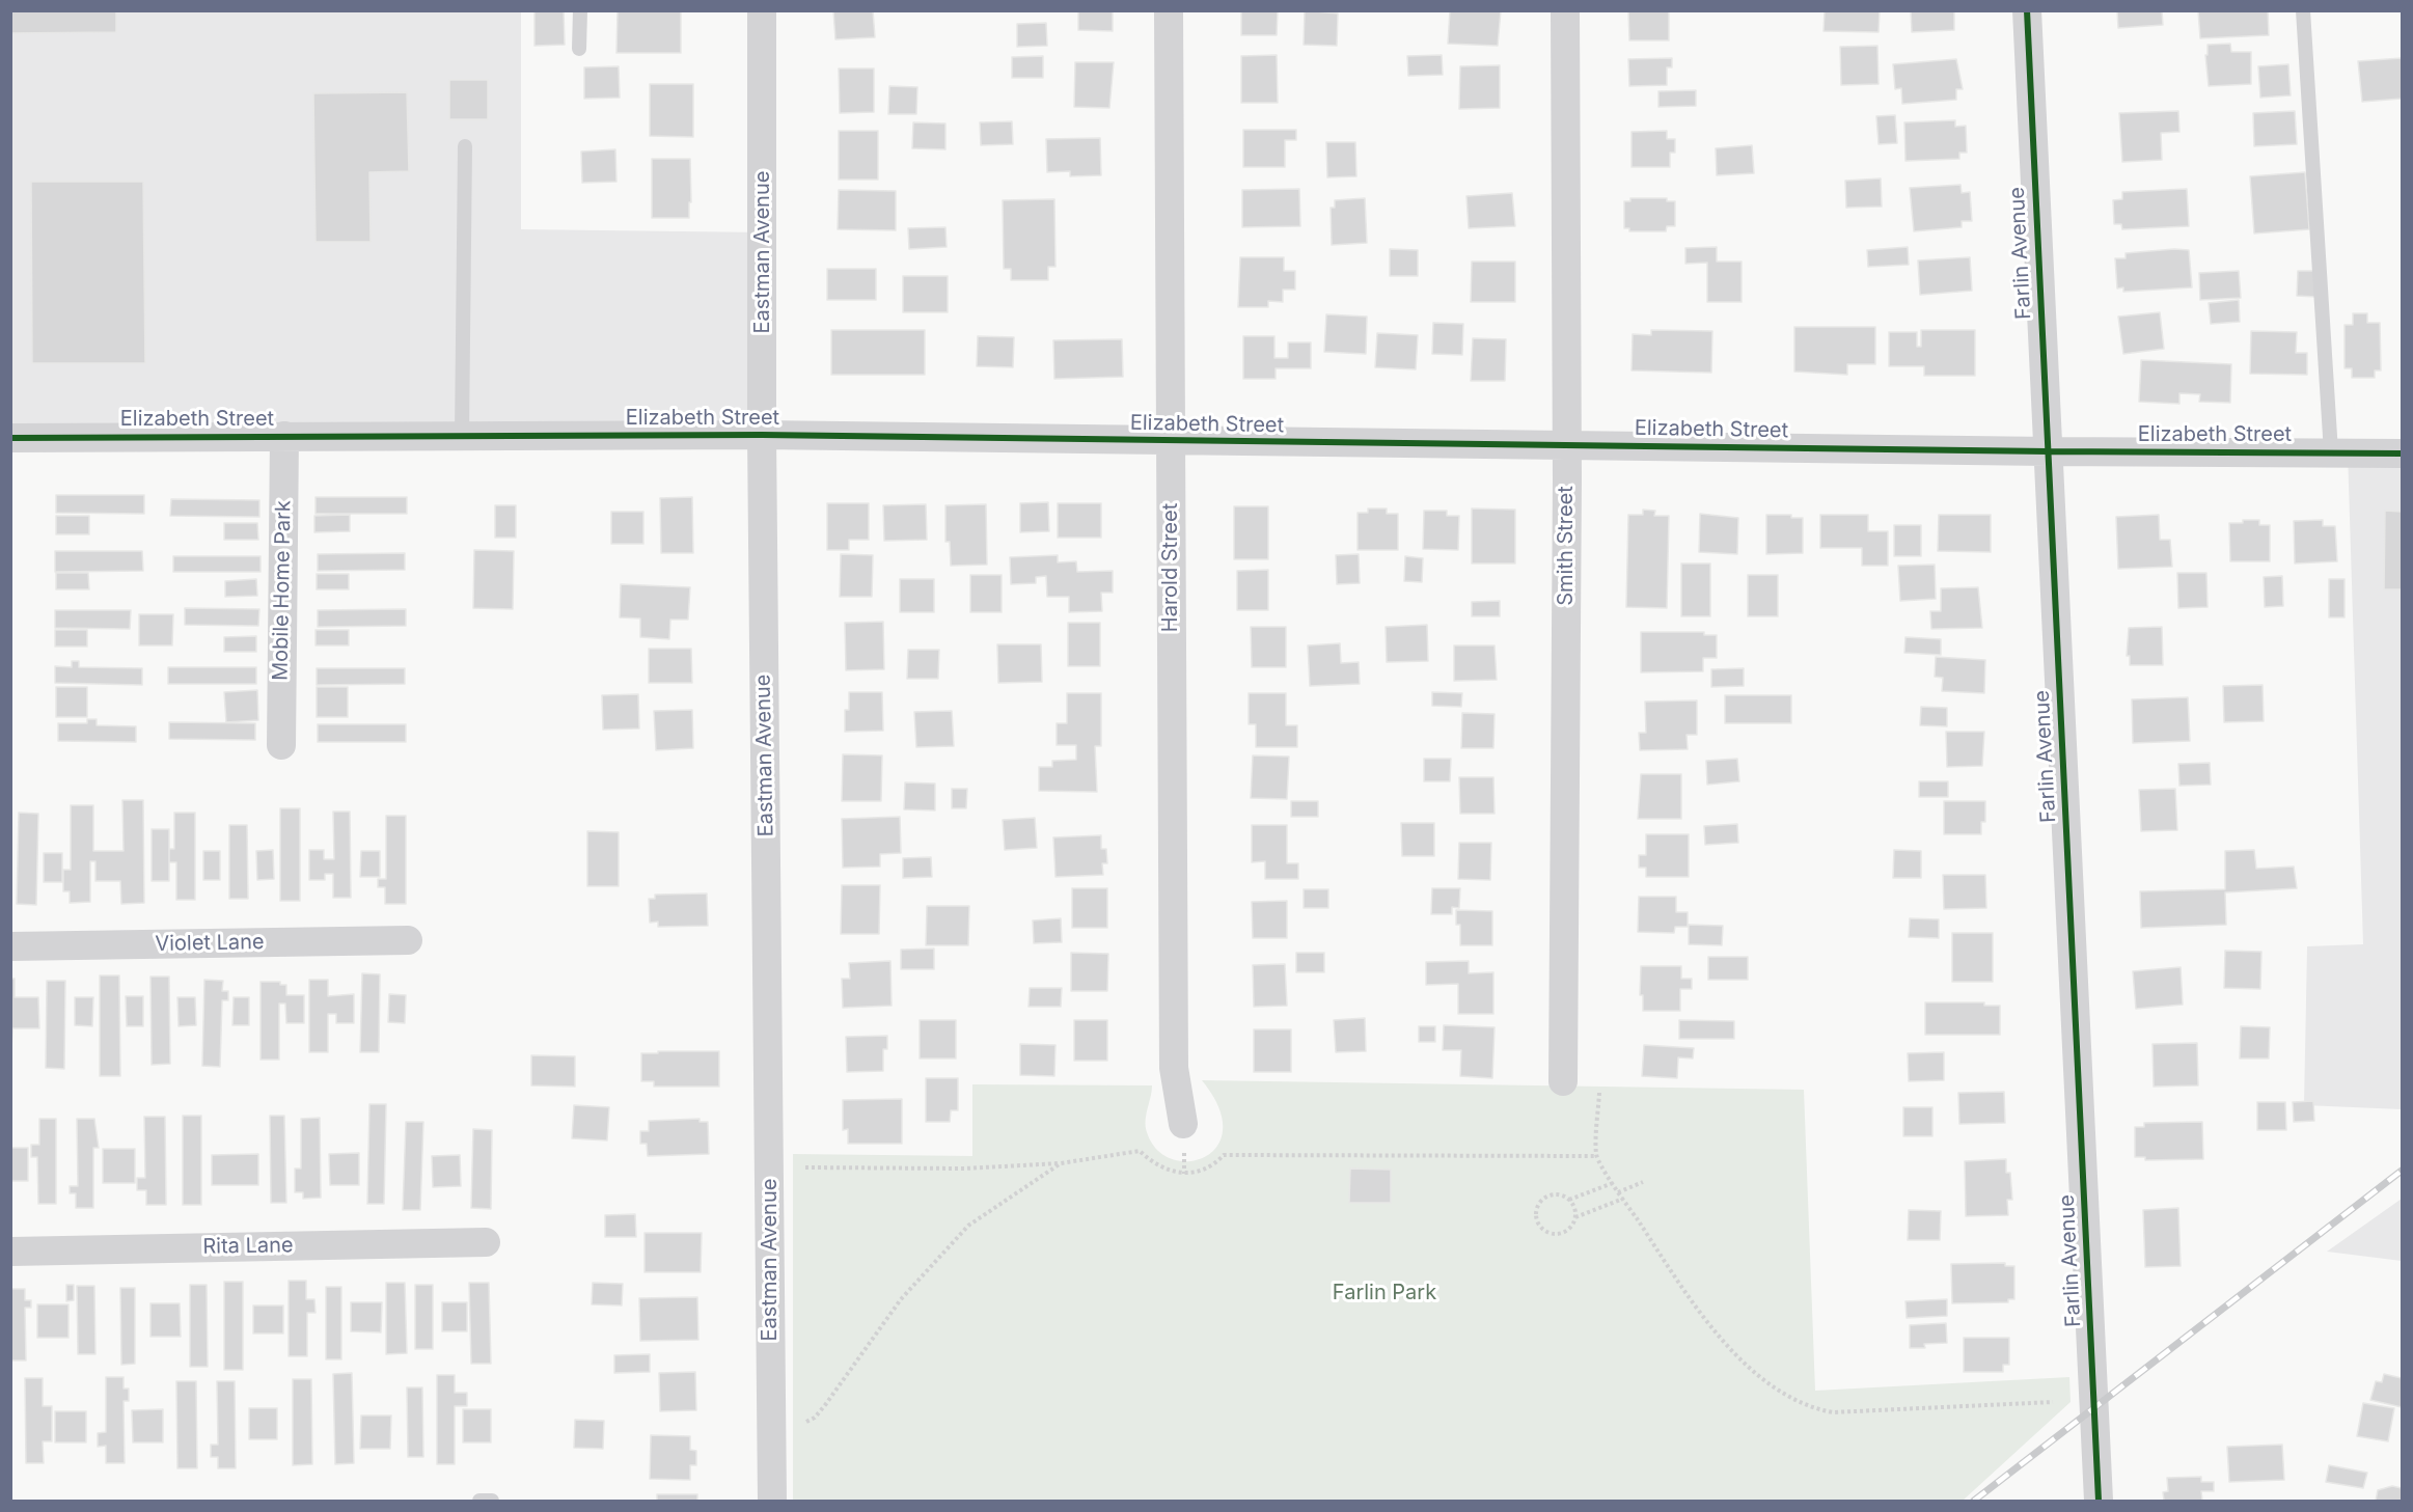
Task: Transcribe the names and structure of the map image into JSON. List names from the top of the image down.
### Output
{
  "streets": {
    "street": [
      "Eastman Avenue",
      "Farlin Avenue",
      "Elizabeth Street",
      "Smith Street",
      "Harold Street",
      "Mobile Home Park",
      "Violet Lane",
      "Rita Lane"
    ]
  },
  "crossings": [
    ["Eastman Avenue", "Elizabeth Street"],
    ["Farlin Avenue", "Elizabeth Street"],
    ["Elizabeth Street", "Smith Street"],
    ["Elizabeth Street", "Harold Street"],
    ["Elizabeth Street", "Mobile Home Park"]
  ],
  "parks": ["Farlin Park"]
}
